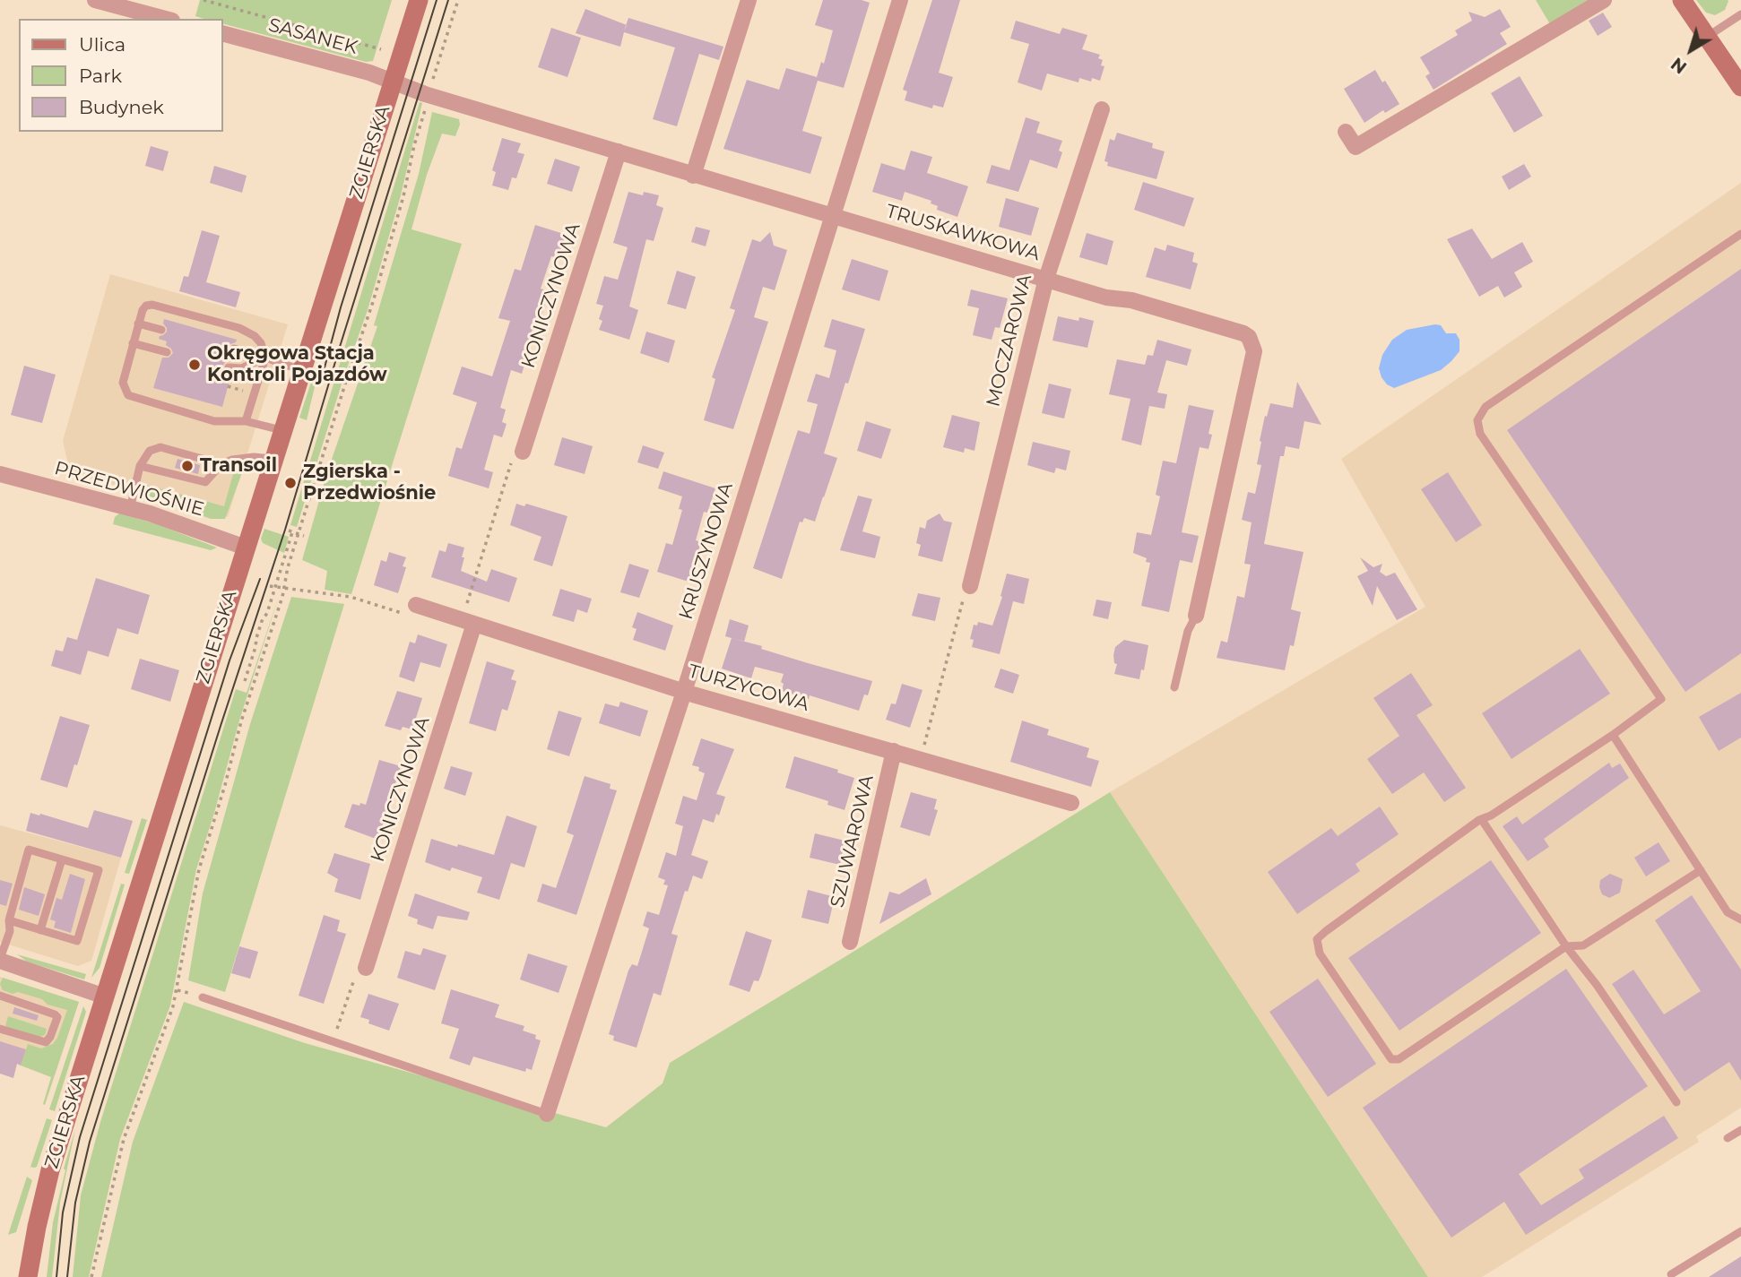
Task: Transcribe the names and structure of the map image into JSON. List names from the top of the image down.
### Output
{
  "streets": {
    "main road": ["ZGIERSKA"],
    "street": [
      "SASANEK",
      "TRUSKAWKOWA",
      "KONICZYNOWA",
      "MOCZAROWA",
      "PRZEDWIOŚNIE",
      "KRUSZYNOWA",
      "TURZYCOWA",
      "SZUWAROWA"
    ]
  },
  "crossings": [
    ["SASANEK", "ZGIERSKA"],
    ["SASANEK", "TRUSKAWKOWA"],
    ["ZGIERSKA", "TRUSKAWKOWA"],
    ["ZGIERSKA", "PRZEDWIOŚNIE"],
    ["TRUSKAWKOWA", "KONICZYNOWA"],
    ["TRUSKAWKOWA", "MOCZAROWA"],
    ["TRUSKAWKOWA", "KRUSZYNOWA"],
    ["KONICZYNOWA", "TURZYCOWA"],
    ["KRUSZYNOWA", "TURZYCOWA"],
    ["TURZYCOWA", "SZUWAROWA"]
  ],
  "places": ["Okręgowa Stacja Kontroli Pojazdów", "Transoil", "Zgierska - Przedwiośnie"],
  "legend": ["Ulica", "Park", "Budynek"],
  "north": "bottom left"
}
